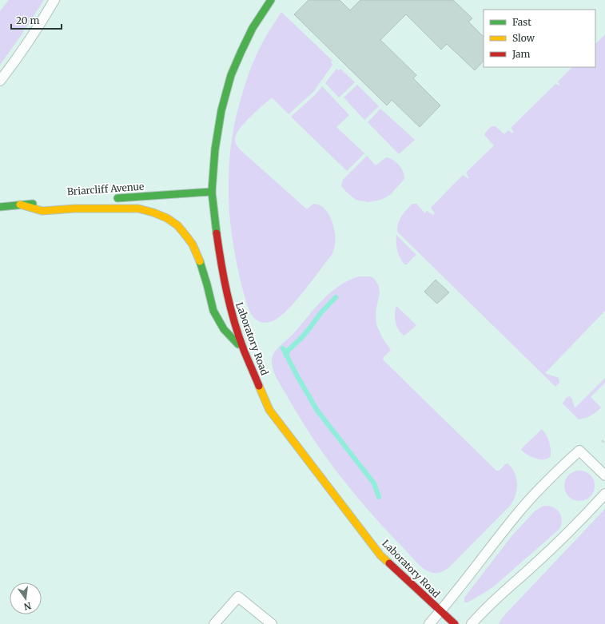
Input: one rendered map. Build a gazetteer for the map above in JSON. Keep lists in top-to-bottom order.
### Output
{
  "streets": {
    "street": ["Briarcliff Avenue", "Laboratory Road"]
  },
  "crossings": [
    ["Briarcliff Avenue", "Laboratory Road"]
  ],
  "legend": ["Fast", "Slow", "Jam"],
  "scale_bar": "20 m",
  "north": "bottom"
}
